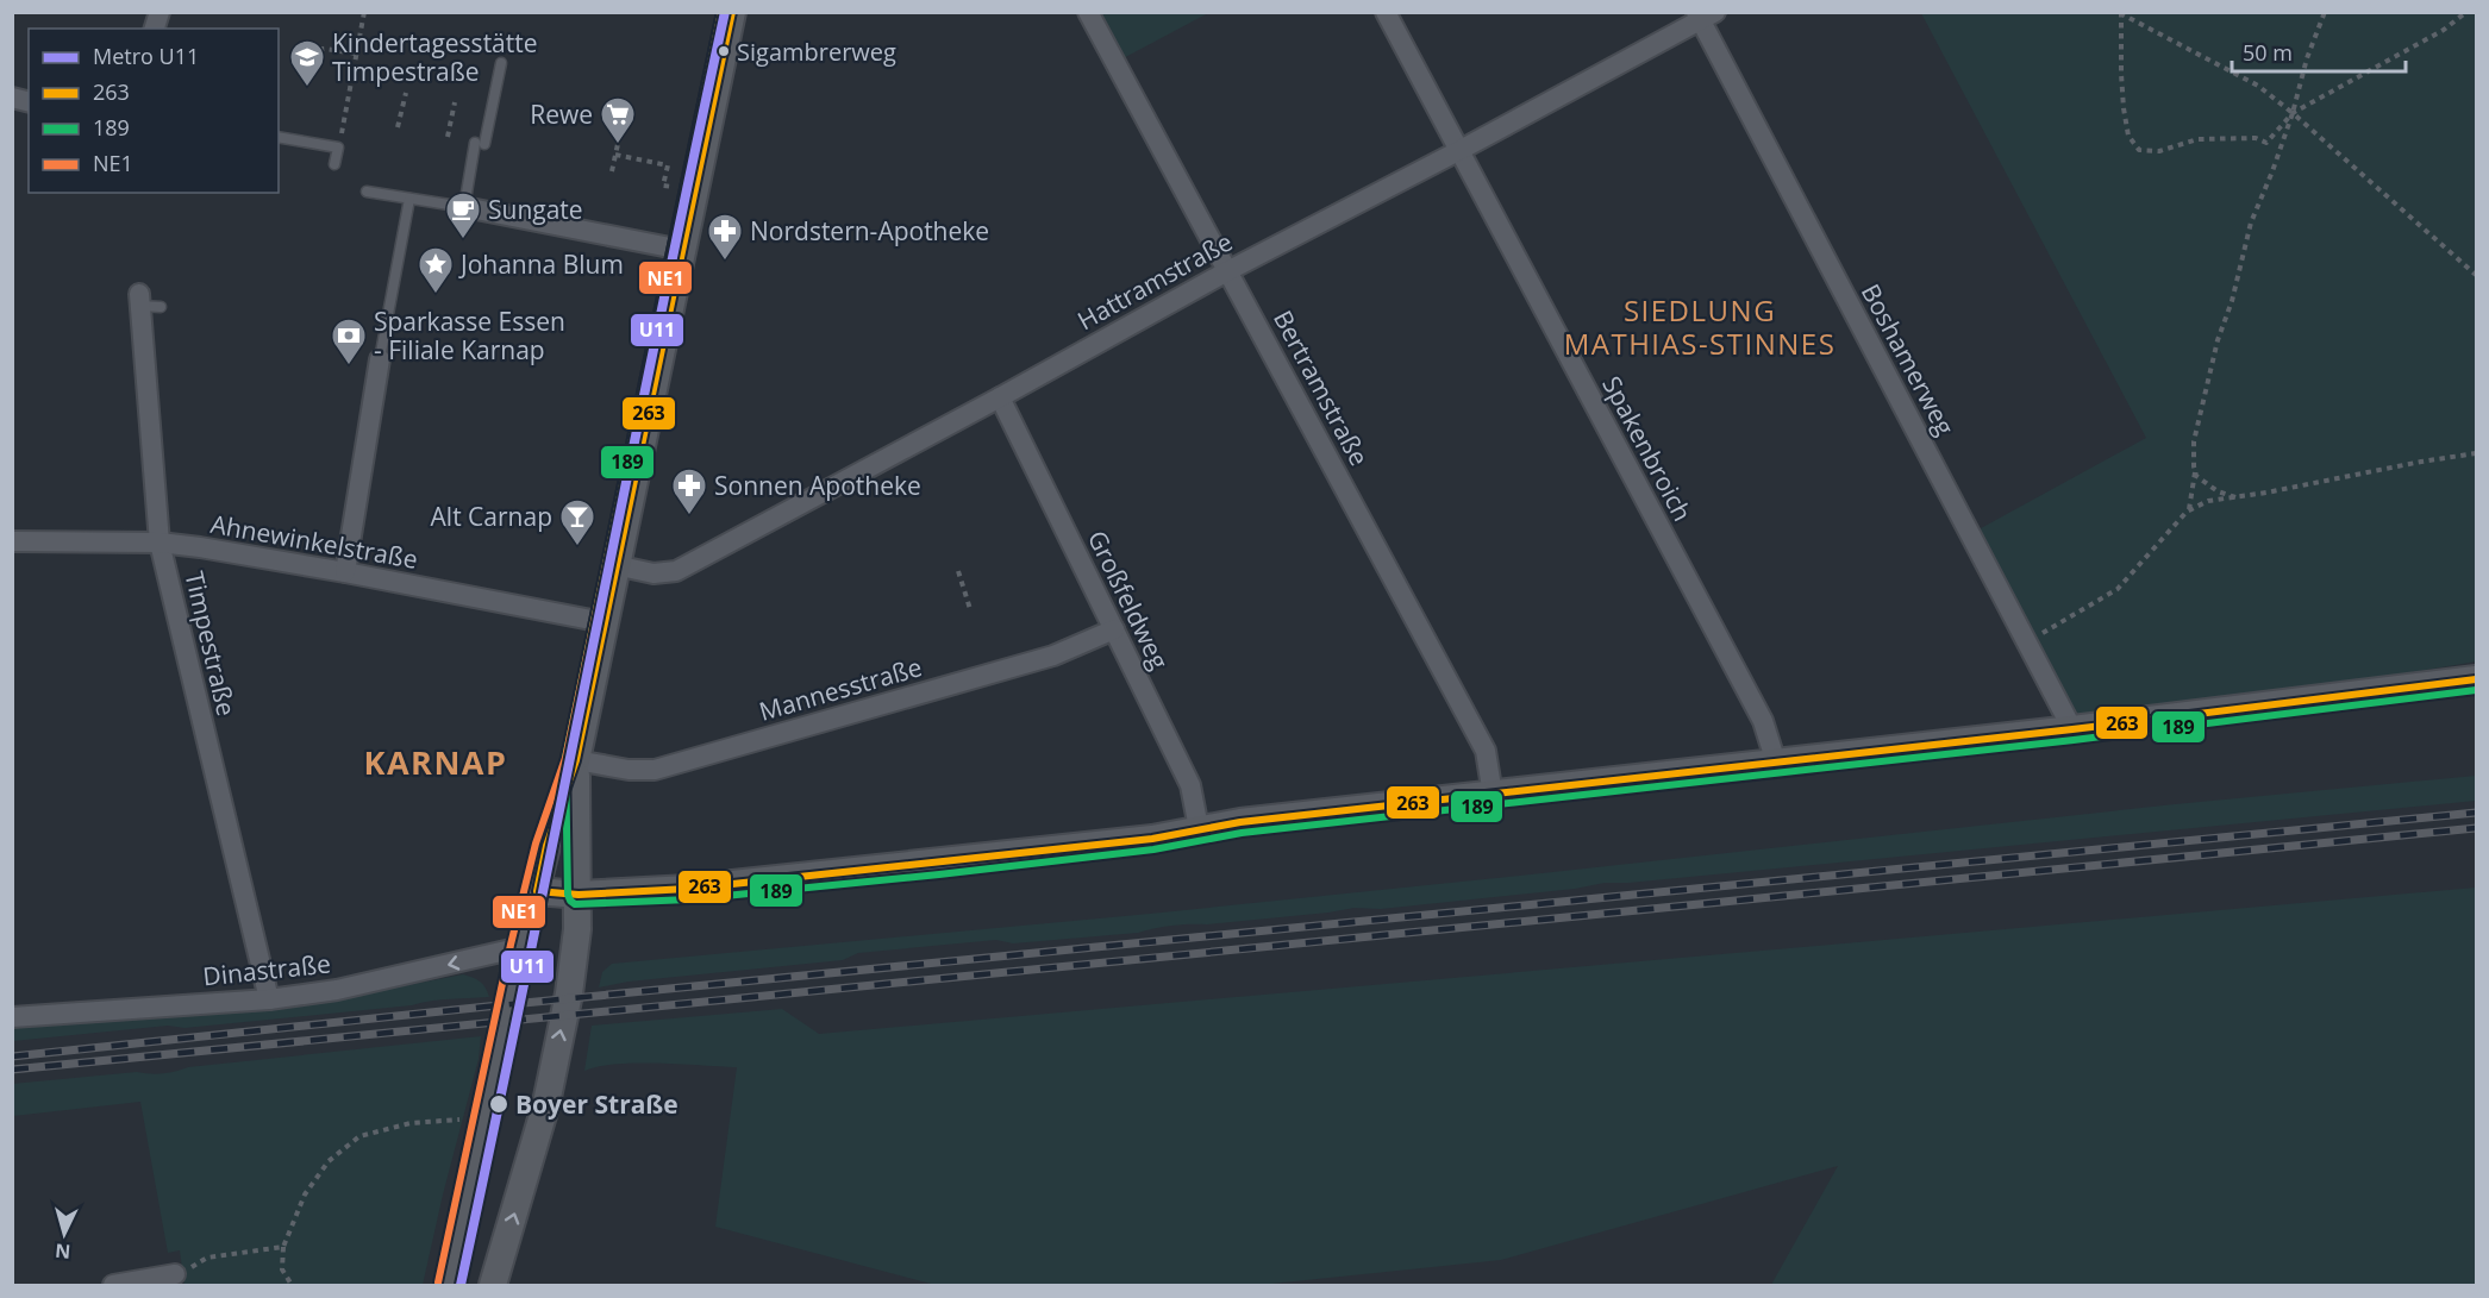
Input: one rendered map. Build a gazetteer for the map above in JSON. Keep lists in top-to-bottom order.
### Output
{
  "streets": {
    "street": [
      "Hattramstraße",
      "Boshamerweg",
      "Bertramstraße",
      "Spakenbroich",
      "Ahnewinkelstraße",
      "Großfeldweg",
      "Timpestraße",
      "Mannesstraße",
      "Dinastraße"
    ]
  },
  "crossings": [
    ["Hattramstraße", "Boshamerweg"],
    ["Hattramstraße", "Bertramstraße"],
    ["Hattramstraße", "Spakenbroich"],
    ["Hattramstraße", "Großfeldweg"],
    ["Ahnewinkelstraße", "Timpestraße"],
    ["Großfeldweg", "Mannesstraße"],
    ["Timpestraße", "Dinastraße"]
  ],
  "one_way": ["Dinastraße"],
  "districts": ["SIEDLUNG MATHIAS-STINNES", "KARNAP"],
  "places": {
    "other": ["Sigambrerweg", "Boyer Straße"],
    "school or university": ["Kindertagesstätte Timpestraße"],
    "supermarket": ["Rewe"],
    "cafe": ["Sungate"],
    "pharmacy": ["Nordstern-Apotheke", "Sonnen Apotheke"],
    "place": ["Johanna Blum"],
    "bank": ["Sparkasse Essen - Filiale Karnap"],
    "bar": ["Alt Carnap"]
  },
  "lines": [
    "metro line U11",
    "transit line 263",
    "transit line 189",
    "transit line NE1"
  ],
  "legend": [
    "Metro U11",
    "263",
    "189",
    "NE1"
  ],
  "scale_bar": "50 m",
  "north": "bottom"
}
